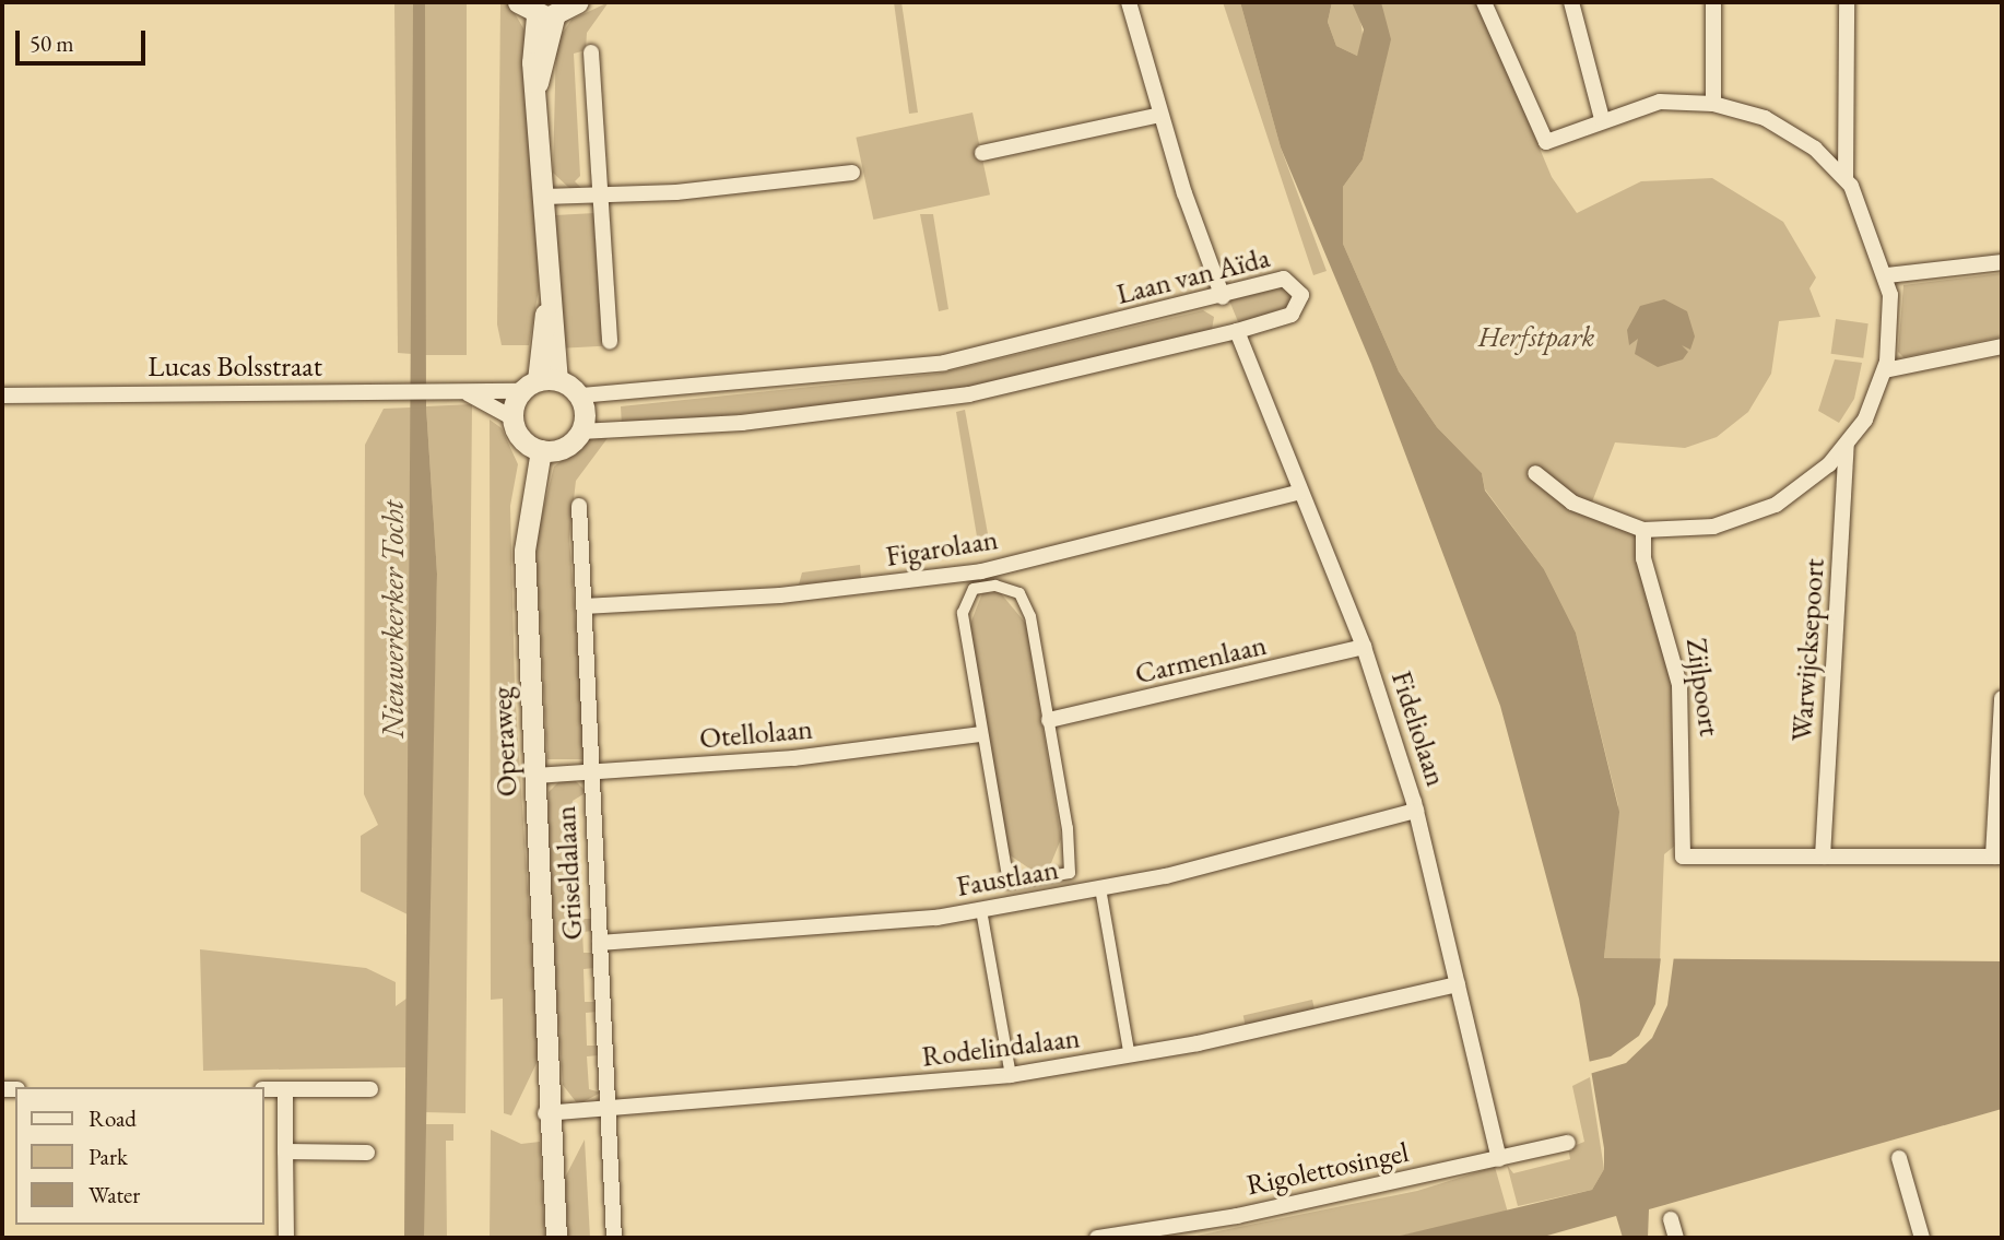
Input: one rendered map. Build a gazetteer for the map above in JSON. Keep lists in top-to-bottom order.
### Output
{
  "streets": {
    "main road": ["Operaweg"],
    "street": [
      "Laan van Aïda",
      "Lucas Bolsstraat",
      "Figarolaan",
      "Warwijcksepoort",
      "Carmenlaan",
      "Zijlpoort",
      "Fideliolaan",
      "Otellolaan",
      "Griseldalaan",
      "Faustlaan",
      "Rodelindalaan",
      "Rigolettosingel"
    ]
  },
  "crossings": [
    ["Laan van Aïda", "Lucas Bolsstraat"],
    ["Laan van Aïda", "Fideliolaan"],
    ["Laan van Aïda", "Operaweg"],
    ["Lucas Bolsstraat", "Operaweg"],
    ["Figarolaan", "Fideliolaan"],
    ["Figarolaan", "Griseldalaan"],
    ["Warwijcksepoort", "Zijlpoort"],
    ["Carmenlaan", "Fideliolaan"],
    ["Fideliolaan", "Faustlaan"],
    ["Fideliolaan", "Rodelindalaan"],
    ["Fideliolaan", "Rigolettosingel"],
    ["Otellolaan", "Operaweg"],
    ["Otellolaan", "Griseldalaan"],
    ["Operaweg", "Rodelindalaan"],
    ["Griseldalaan", "Faustlaan"],
    ["Griseldalaan", "Rodelindalaan"]
  ],
  "water": ["Nieuwerkerker Tocht"],
  "parks": ["Herfstpark"],
  "legend": ["Road", "Park", "Water"],
  "scale_bar": "50 m"
}
